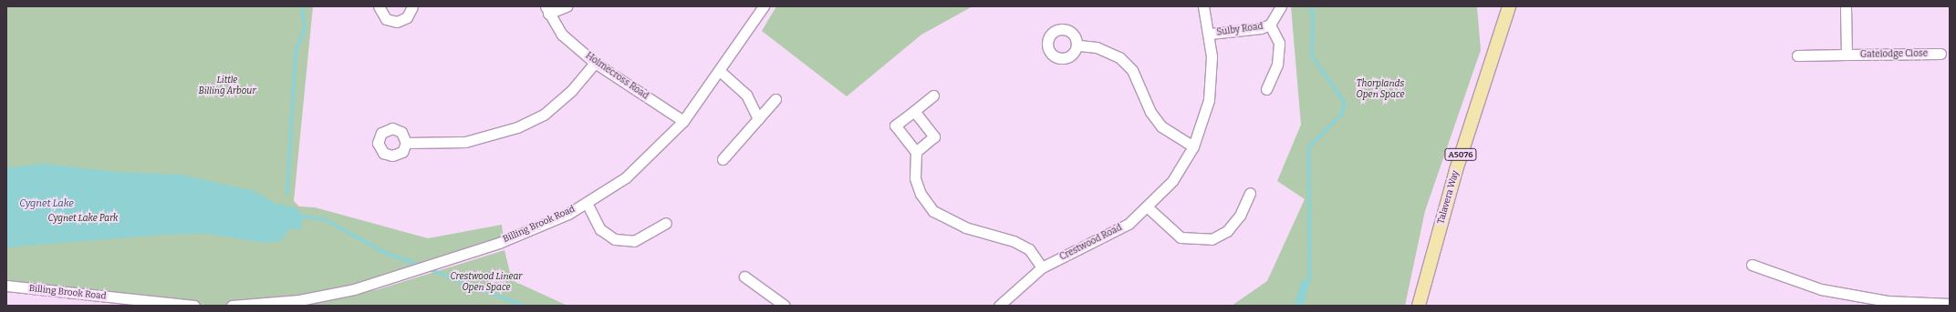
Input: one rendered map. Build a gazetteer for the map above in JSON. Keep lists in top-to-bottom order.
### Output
{
  "streets": {
    "main road": ["A5076", "Talavera Way"],
    "street": [
      "Sulby Road",
      "Gatelodge Close",
      "Holmecross Road",
      "Billing Brook Road",
      "Crestwood Road"
    ]
  },
  "crossings": [
    ["Sulby Road", "Crestwood Road"],
    ["Holmecross Road", "Billing Brook Road"]
  ],
  "water": ["Cygnet Lake"],
  "parks": [
    "Little Billing Arbour",
    "Thorplands Open Space",
    "Cygnet Lake Park",
    "Crestwood Linear Open Space"
  ]
}
